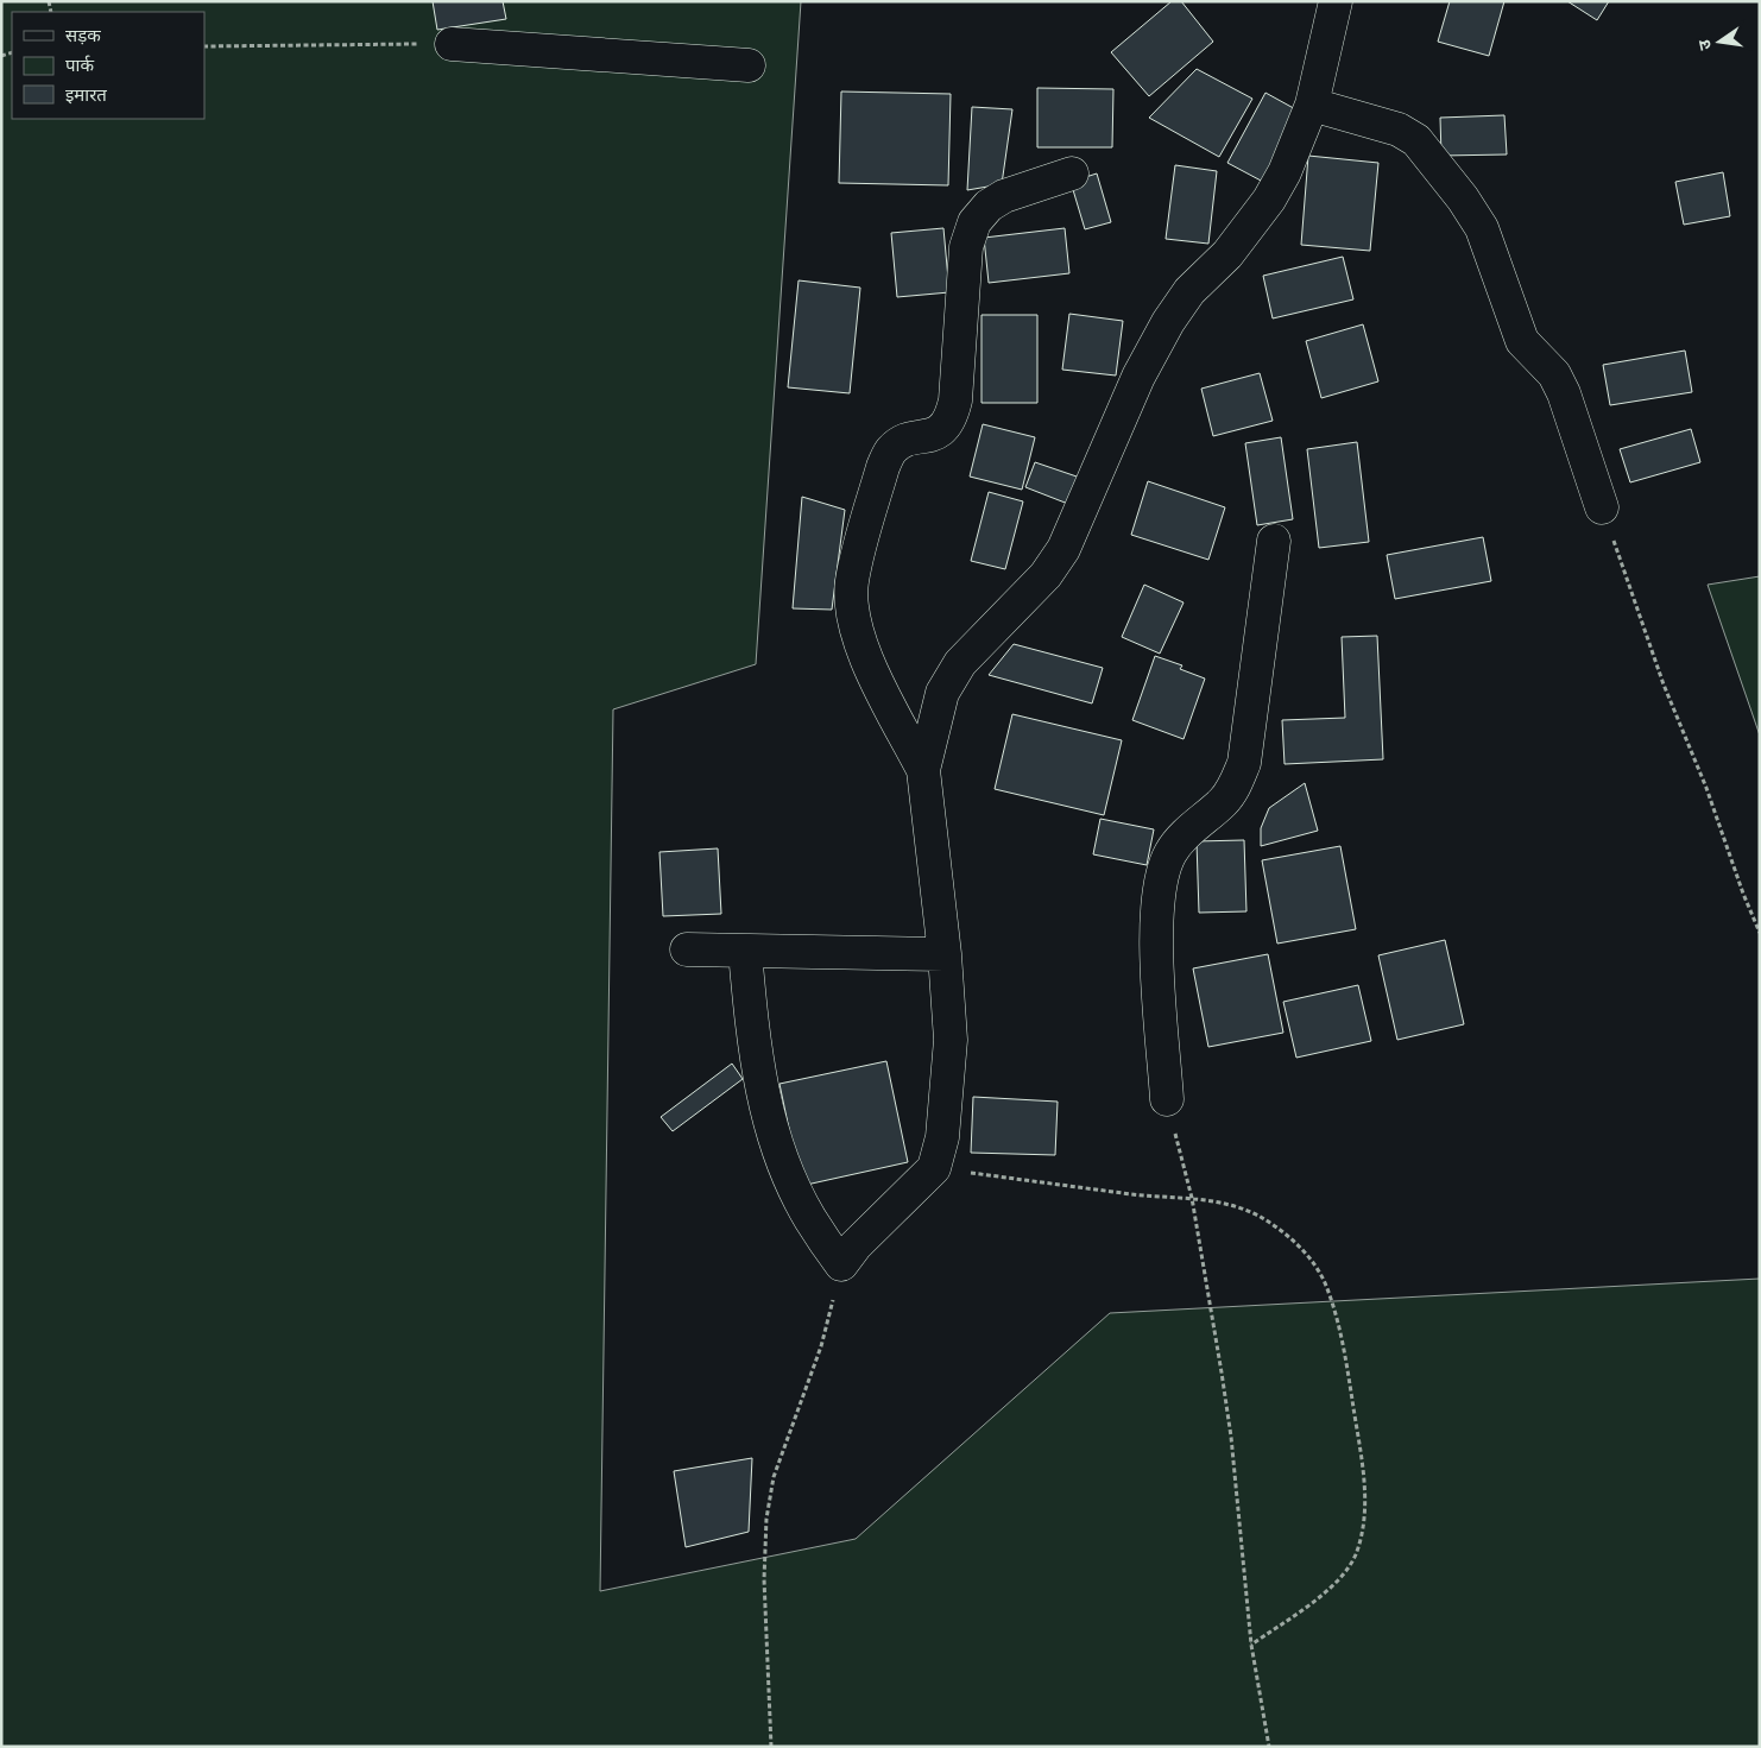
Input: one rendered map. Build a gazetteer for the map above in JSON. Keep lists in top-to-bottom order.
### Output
{
  "legend": ["सड़क", "पार्क", "इमारत"],
  "north": "left"
}
